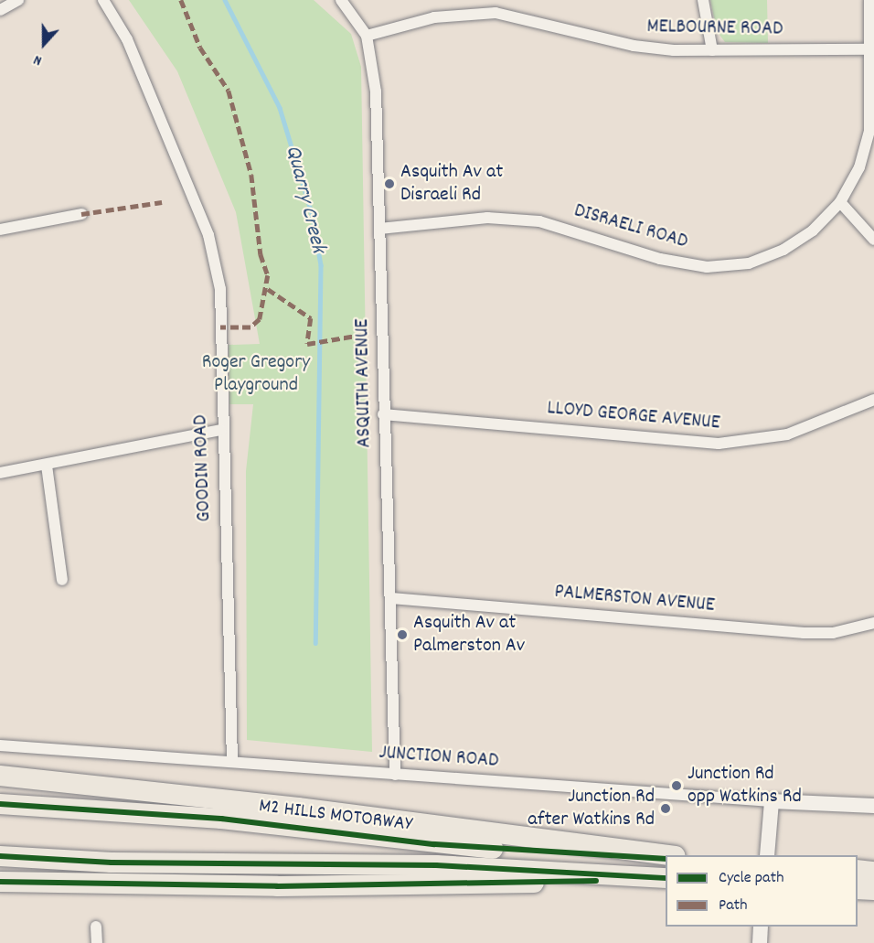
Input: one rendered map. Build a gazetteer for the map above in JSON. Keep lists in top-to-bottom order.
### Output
{
  "streets": {
    "highway": ["M2 HILLS MOTORWAY"],
    "street": [
      "MELBOURNE ROAD",
      "DISRAELI ROAD",
      "ASQUITH AVENUE",
      "LLOYD GEORGE AVENUE",
      "GOODIN ROAD",
      "PALMERSTON AVENUE",
      "JUNCTION ROAD"
    ]
  },
  "crossings": [
    ["MELBOURNE ROAD", "DISRAELI ROAD"],
    ["MELBOURNE ROAD", "ASQUITH AVENUE"],
    ["DISRAELI ROAD", "ASQUITH AVENUE"],
    ["ASQUITH AVENUE", "LLOYD GEORGE AVENUE"],
    ["ASQUITH AVENUE", "PALMERSTON AVENUE"],
    ["ASQUITH AVENUE", "JUNCTION ROAD"],
    ["GOODIN ROAD", "JUNCTION ROAD"]
  ],
  "water": ["Quarry Creek"],
  "parks": ["Roger Gregory Playground"],
  "places": [
    "Asquith Av at Disraeli Rd",
    "Asquith Av at Palmerston Av",
    "Junction Rd opp Watkins Rd",
    "Junction Rd after Watkins Rd"
  ],
  "legend": ["Cycle path", "Path"],
  "north": "bottom"
}
